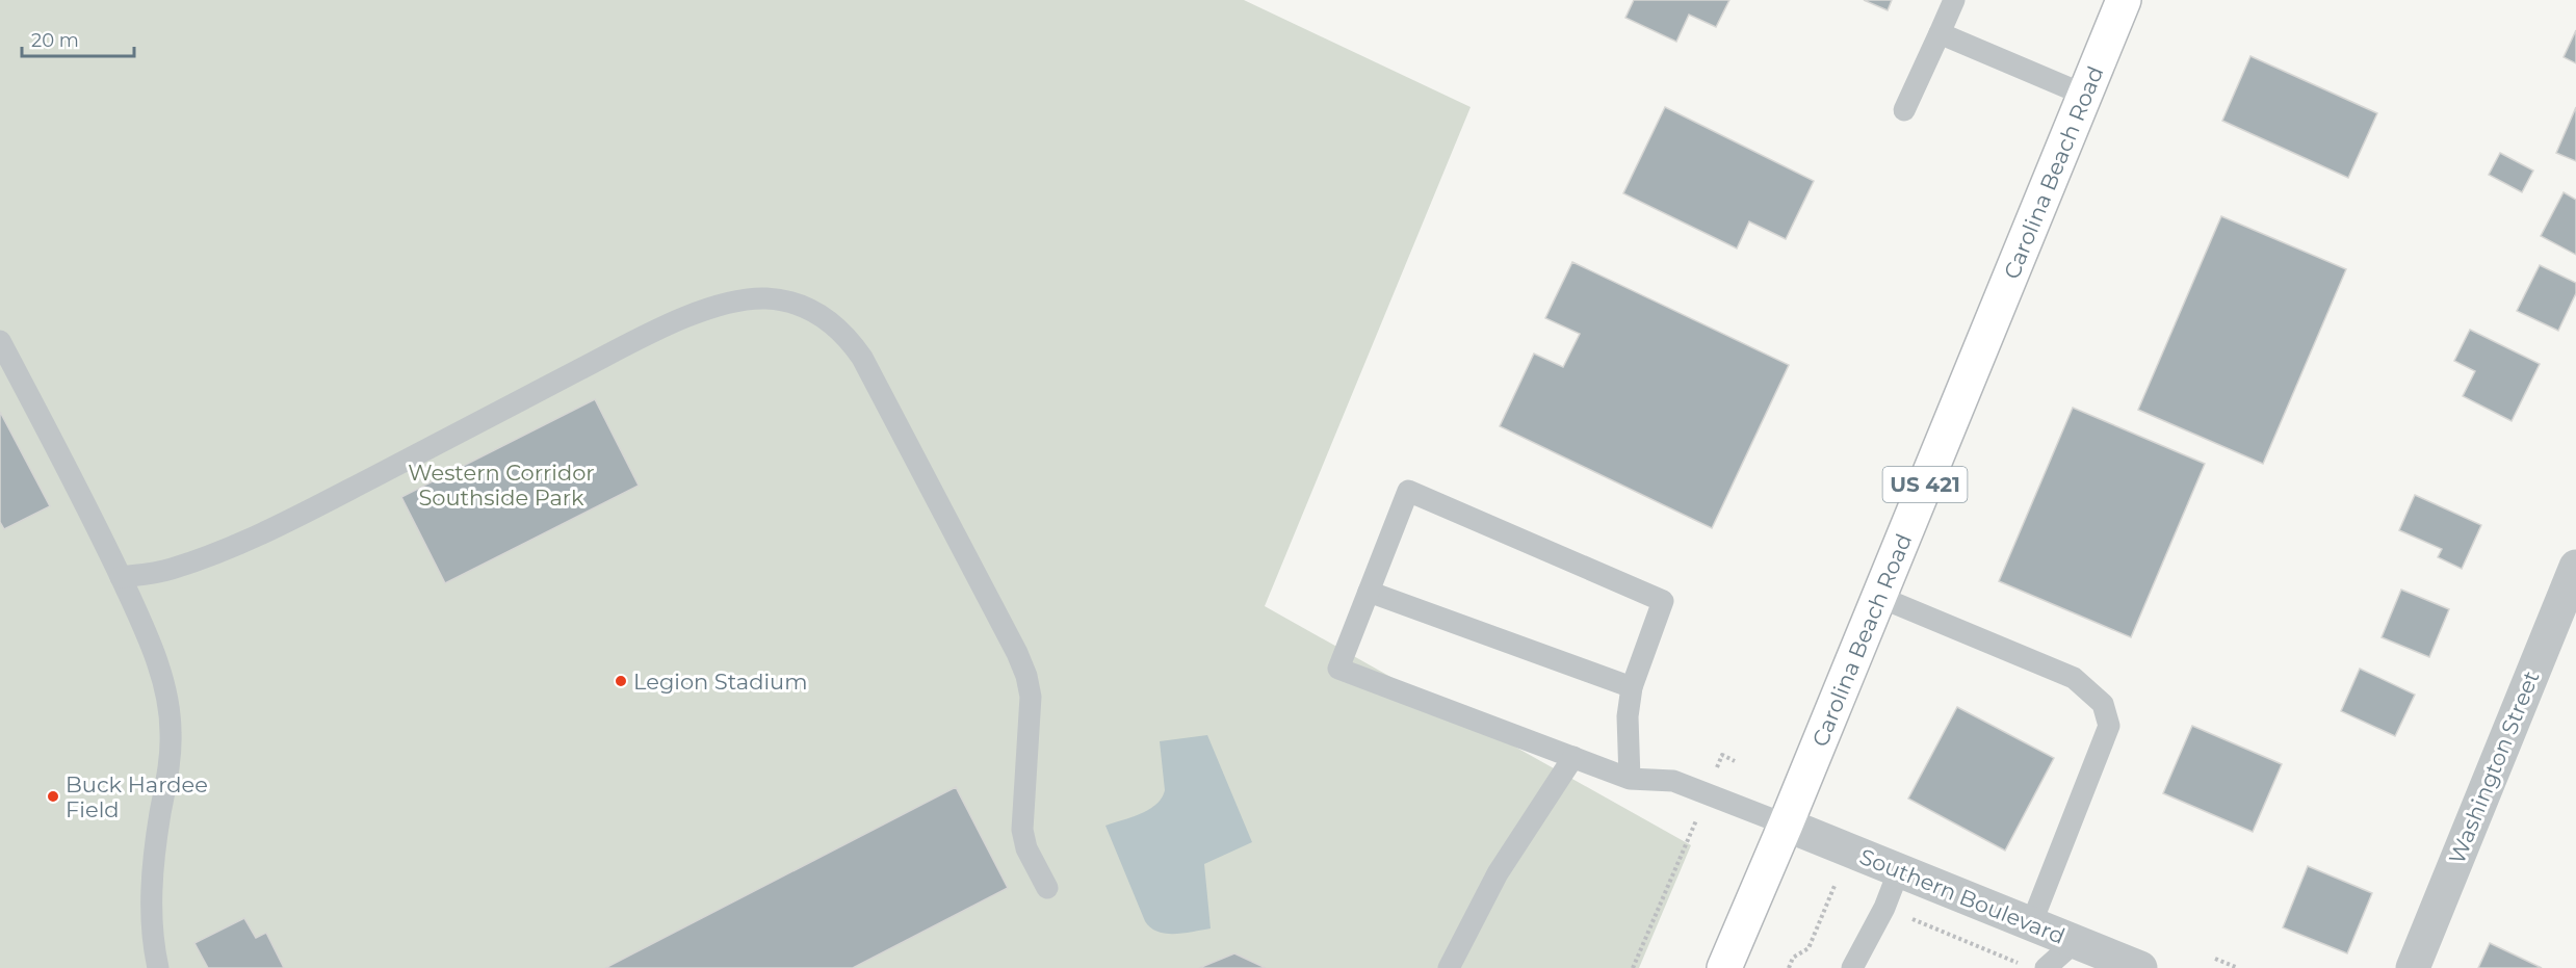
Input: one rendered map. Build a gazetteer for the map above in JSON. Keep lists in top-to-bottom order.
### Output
{
  "streets": {
    "highway": ["Carolina Beach Road", "US 421"],
    "street": ["Washington Street", "Southern Boulevard"]
  },
  "crossings": [
    ["Carolina Beach Road", "Southern Boulevard"]
  ],
  "parks": ["Western Corridor Southside Park"],
  "places": ["Legion Stadium", "Buck Hardee Field"],
  "scale_bar": "20 m"
}
